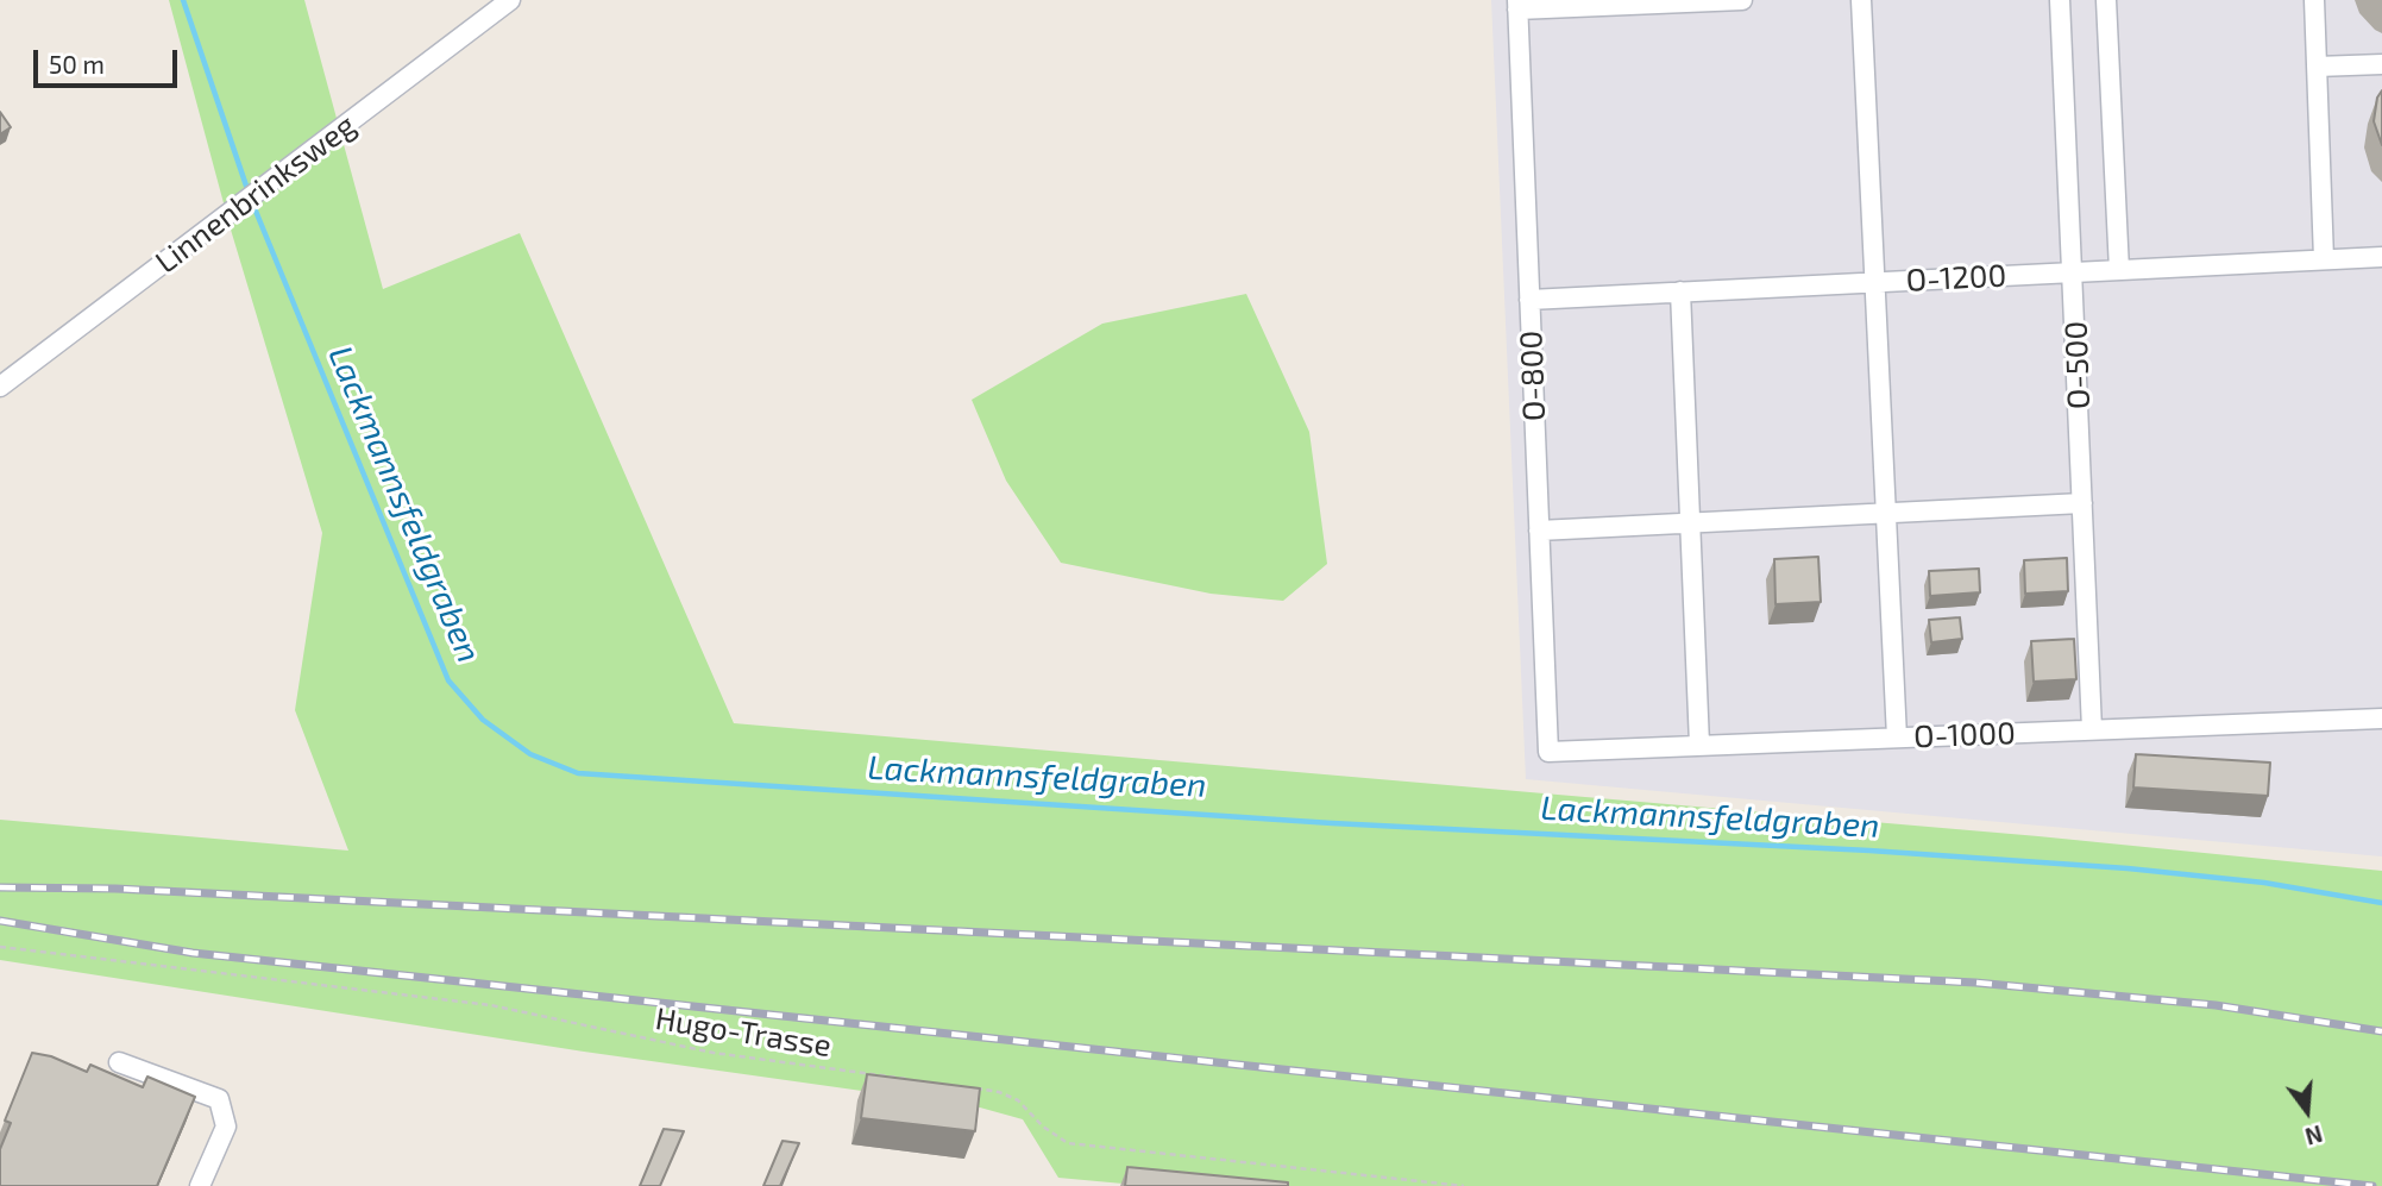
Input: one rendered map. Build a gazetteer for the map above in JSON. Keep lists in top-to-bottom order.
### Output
{
  "streets": {
    "street": [
      "Linnenbrinksweg",
      "O-1200",
      "O-500",
      "O-800",
      "O-1000"
    ],
    "path": ["Hugo-Trasse"]
  },
  "crossings": [
    ["O-1200", "O-500"],
    ["O-1200", "O-800"],
    ["O-500", "O-1000"],
    ["O-800", "O-1000"]
  ],
  "water": ["Lackmannsfeldgraben"],
  "scale_bar": "50 m",
  "north": "bottom"
}
